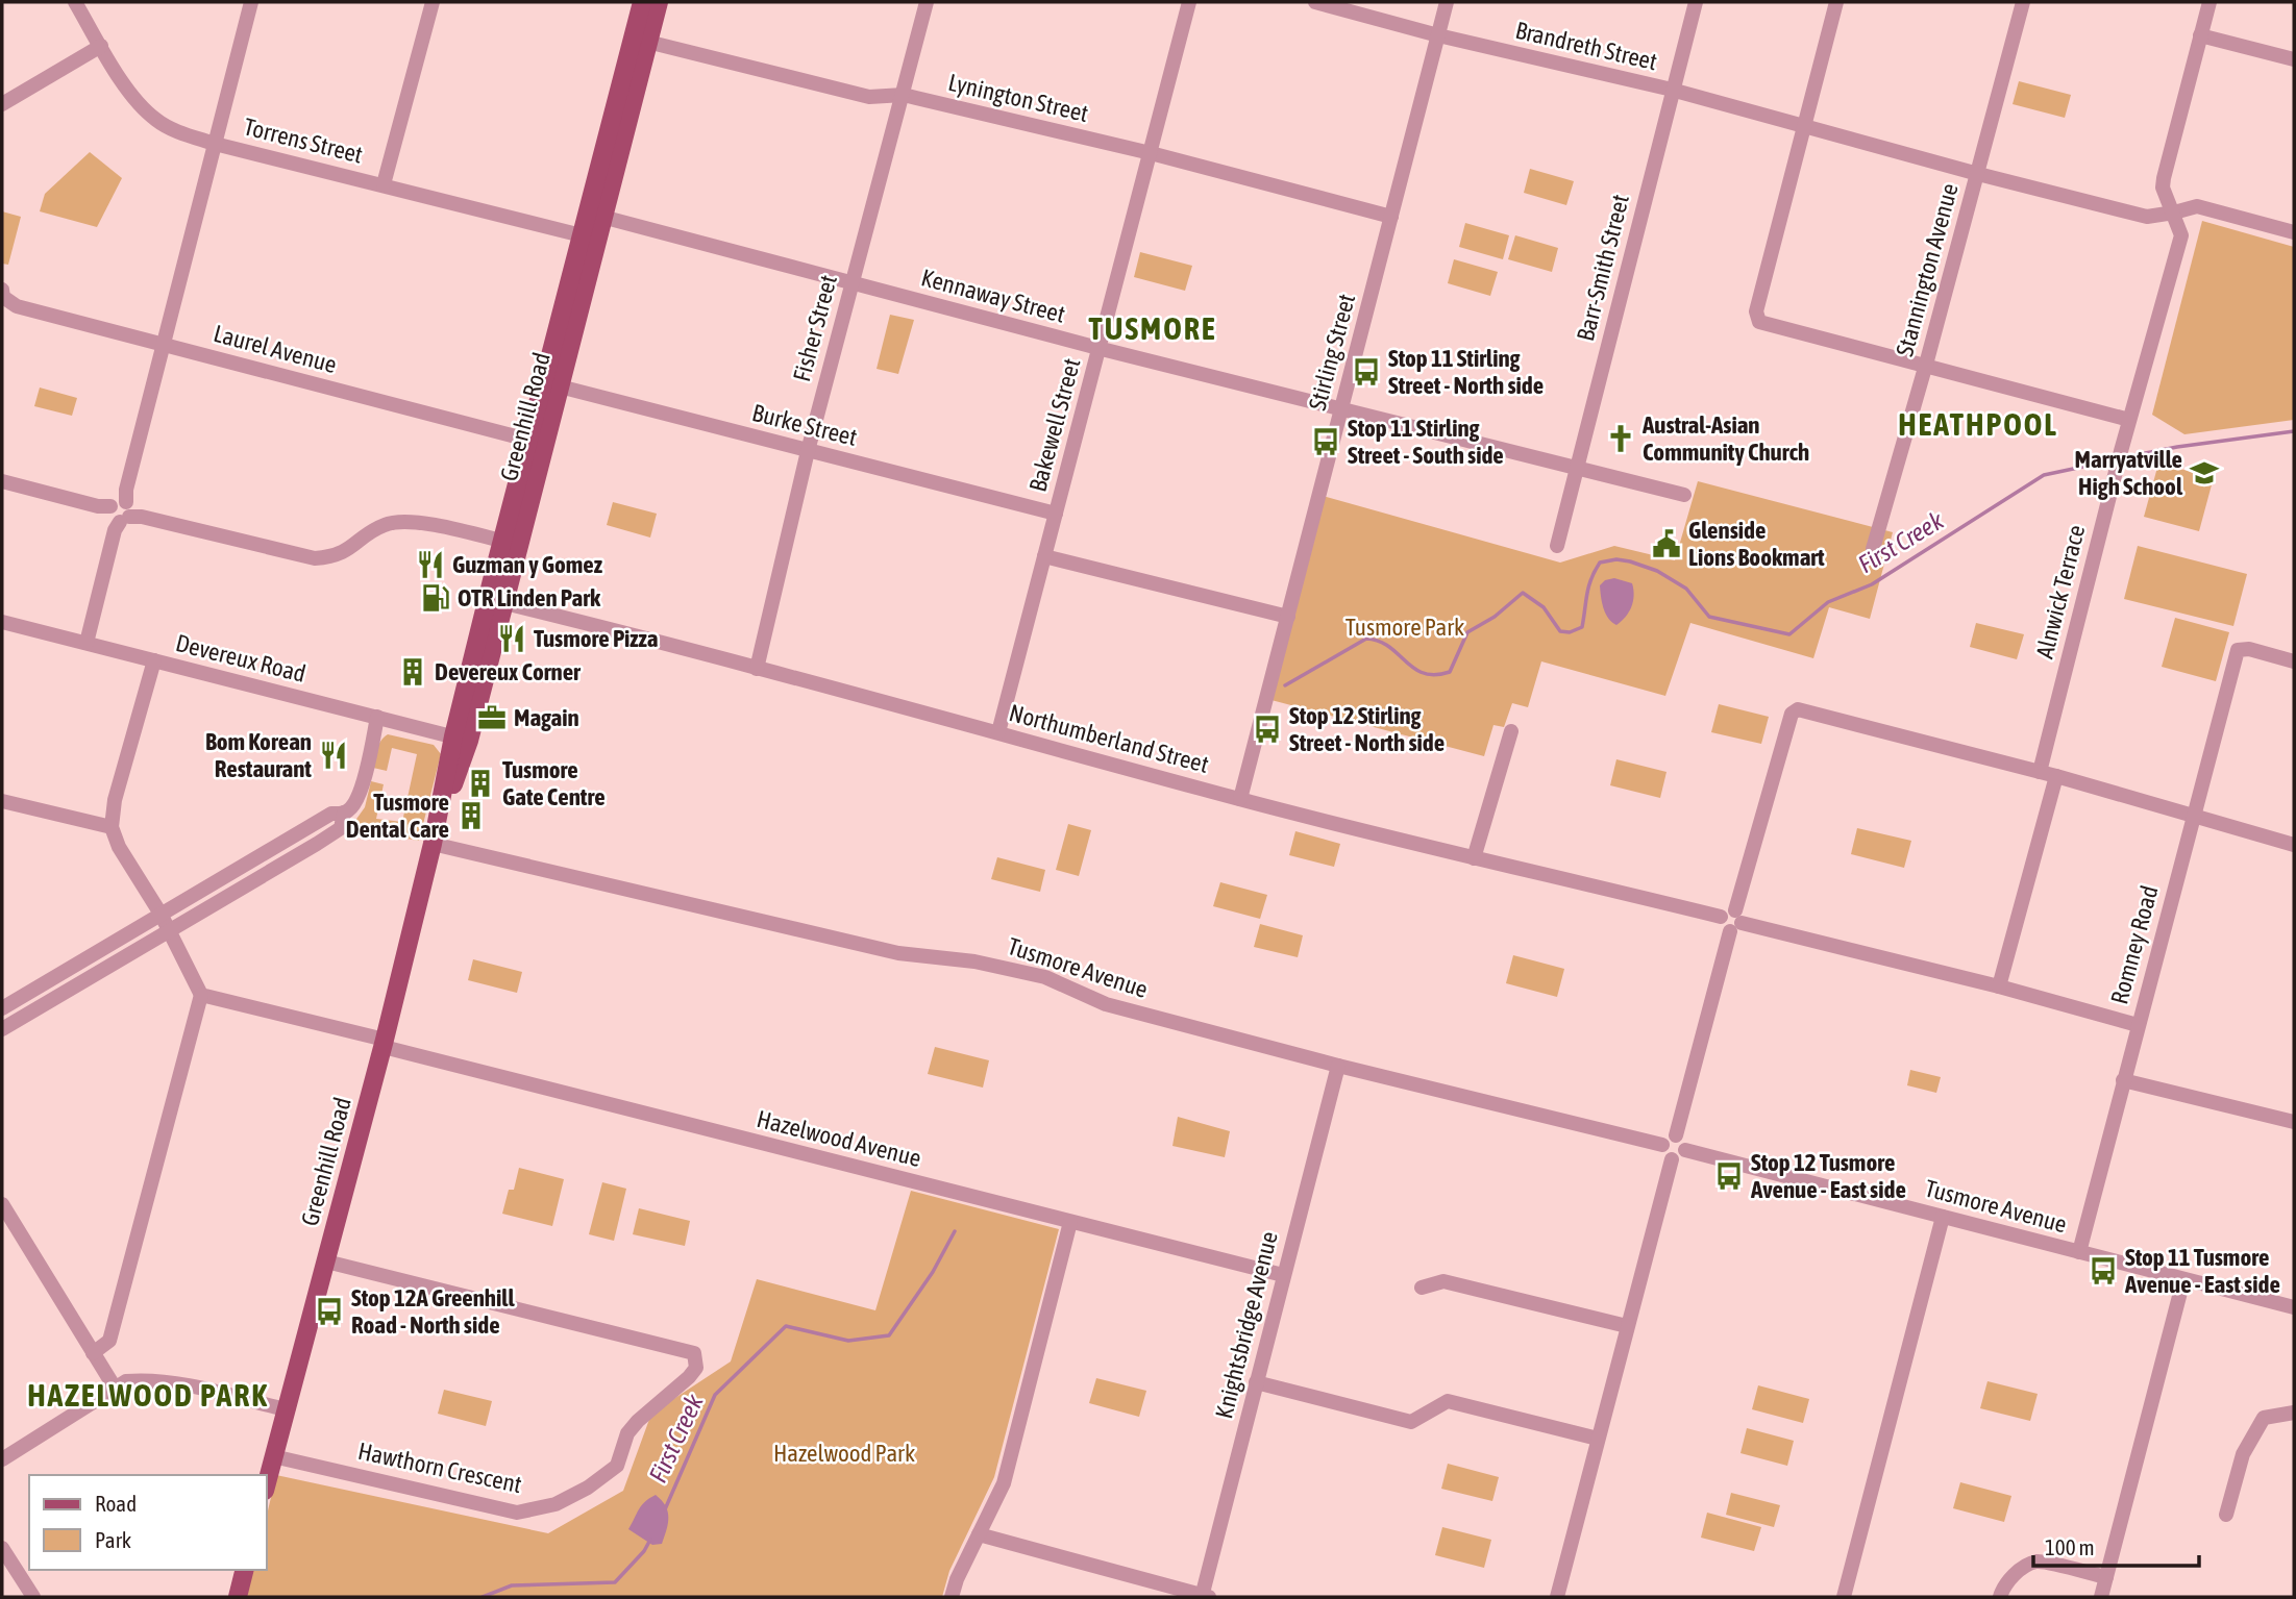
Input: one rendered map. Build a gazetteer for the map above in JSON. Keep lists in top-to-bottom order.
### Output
{
  "streets": {
    "main road": ["Greenhill Road"],
    "street": [
      "Brandreth Street",
      "Lynington Street",
      "Torrens Street",
      "Barr-Smith Street",
      "Stannington Avenue",
      "Kennaway Street",
      "Fisher Street",
      "Laurel Avenue",
      "Stirling Street",
      "Burke Street",
      "Bakewell Street",
      "Alnwick Terrace",
      "Devereux Road",
      "Northumberland Street",
      "Romney Road",
      "Tusmore Avenue",
      "Hazelwood Avenue",
      "Knightsbridge Avenue",
      "Hawthorn Crescent"
    ]
  },
  "crossings": [
    ["Brandreth Street", "Barr-Smith Street"],
    ["Brandreth Street", "Stannington Avenue"],
    ["Brandreth Street", "Stirling Street"],
    ["Brandreth Street", "Alnwick Terrace"],
    ["Lynington Street", "Fisher Street"],
    ["Lynington Street", "Stirling Street"],
    ["Lynington Street", "Greenhill Road"],
    ["Lynington Street", "Bakewell Street"],
    ["Torrens Street", "Greenhill Road"],
    ["Barr-Smith Street", "Kennaway Street"],
    ["Kennaway Street", "Fisher Street"],
    ["Kennaway Street", "Stirling Street"],
    ["Kennaway Street", "Greenhill Road"],
    ["Kennaway Street", "Bakewell Street"],
    ["Fisher Street", "Burke Street"],
    ["Fisher Street", "Northumberland Street"],
    ["Laurel Avenue", "Greenhill Road"],
    ["Stirling Street", "Northumberland Street"],
    ["Greenhill Road", "Burke Street"],
    ["Greenhill Road", "Devereux Road"],
    ["Greenhill Road", "Northumberland Street"],
    ["Greenhill Road", "Tusmore Avenue"],
    ["Greenhill Road", "Hazelwood Avenue"],
    ["Greenhill Road", "Hawthorn Crescent"],
    ["Burke Street", "Bakewell Street"],
    ["Bakewell Street", "Northumberland Street"],
    ["Northumberland Street", "Romney Road"],
    ["Romney Road", "Tusmore Avenue"],
    ["Tusmore Avenue", "Knightsbridge Avenue"],
    ["Hazelwood Avenue", "Knightsbridge Avenue"]
  ],
  "districts": ["TUSMORE", "HEATHPOOL", "HAZELWOOD PARK"],
  "water": ["First Creek"],
  "parks": ["Tusmore Park", "Hazelwood Park"],
  "places": {
    "bus stop": [
      "Stop 11 Stirling Street - North side",
      "Stop 11 Stirling Street - South side",
      "Stop 12 Stirling Street - North side",
      "Stop 12 Tusmore Avenue - East side",
      "Stop 11 Tusmore Avenue - East side",
      "Stop 12A Greenhill Road - North side"
    ],
    "church": ["Austral-Asian Community Church"],
    "school or university": ["Marryatville High School"],
    "public building": ["Glenside Lions Bookmart"],
    "restaurant": ["Guzman y Gomez", "Tusmore Pizza", "Bom Korean Restaurant"],
    "fuel station": ["OTR Linden Park"],
    "building": ["Devereux Corner", "Tusmore Gate Centre", "Tusmore Dental Care"],
    "office": ["Magain"]
  },
  "legend": ["Road", "Park"],
  "scale_bar": "100 m"
}
